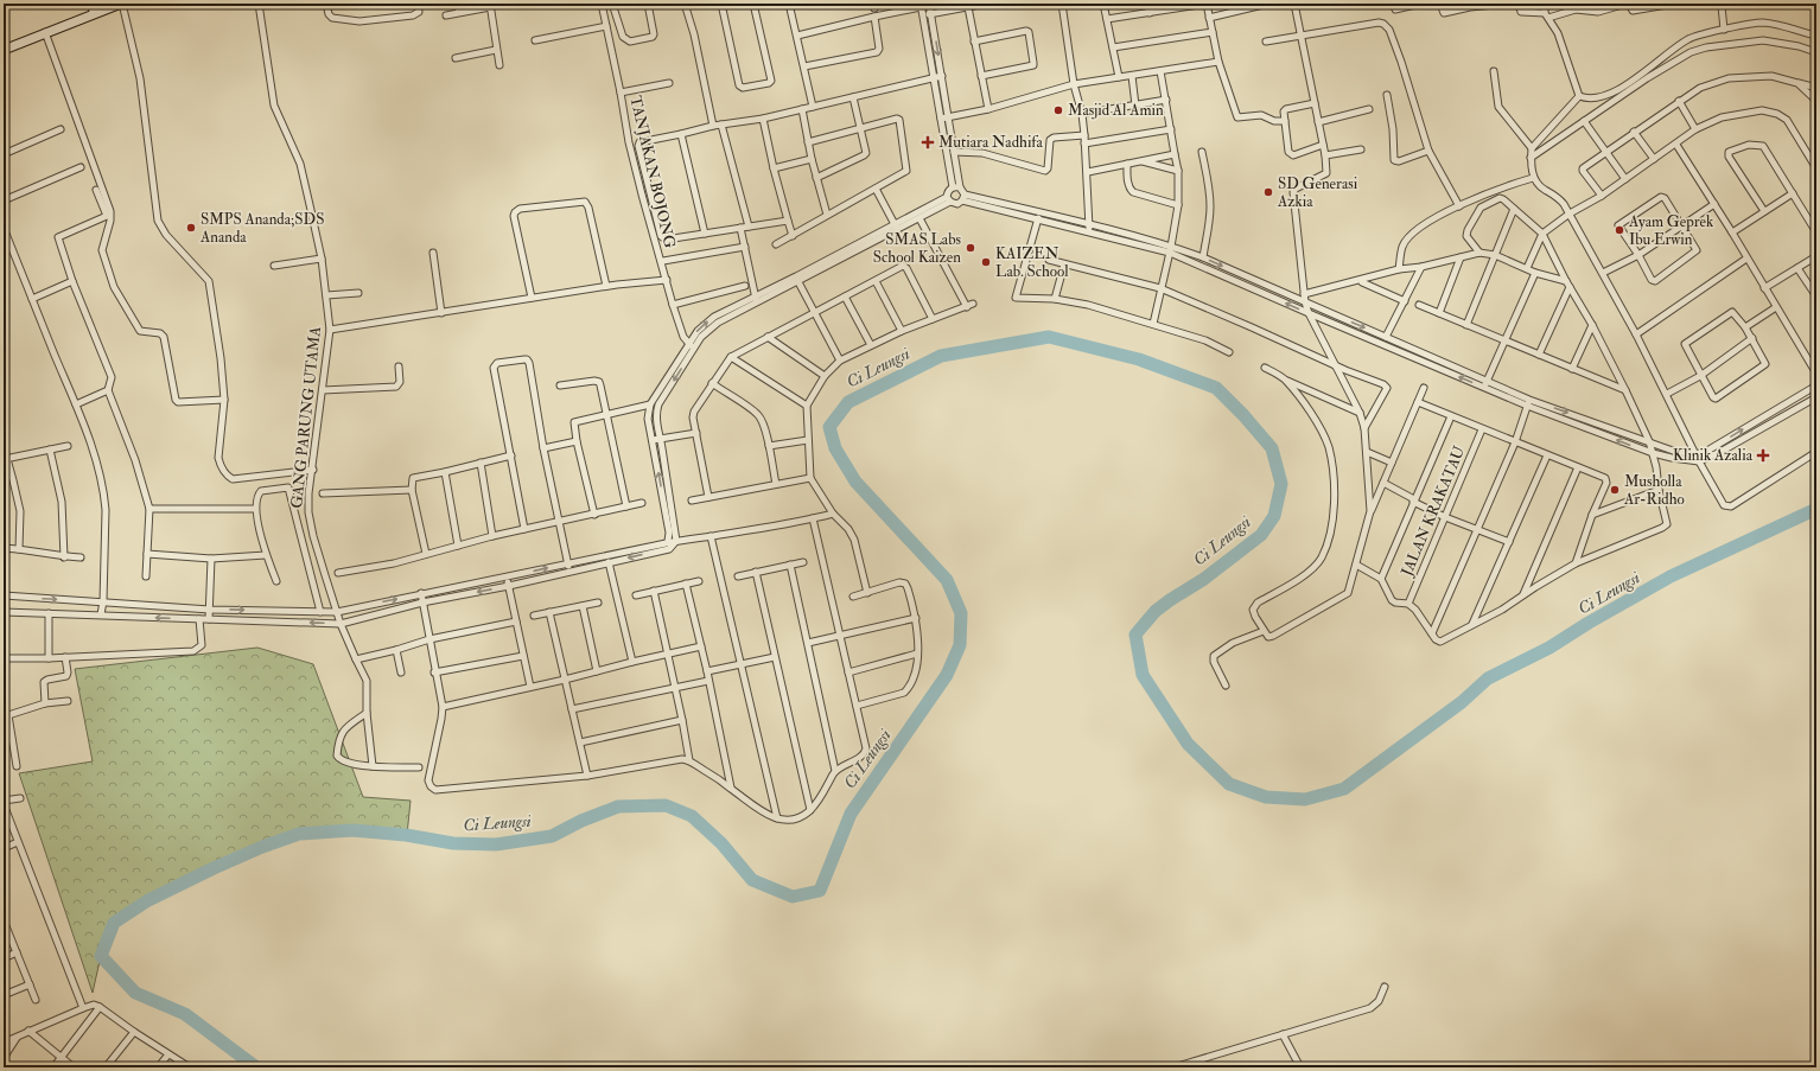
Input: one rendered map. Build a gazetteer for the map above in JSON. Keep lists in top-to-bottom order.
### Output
{
  "streets": {
    "street": ["TANJAKAN BOJONG", "GANG PARUNG UTAMA", "JALAN KRAKATAU"]
  },
  "water": ["Ci Leungsi"],
  "places": {
    "other": [
      "Masjid Al Amin",
      "SD Generasi Azkia",
      "SMPS Ananda;SDS Ananda",
      "Ayam Geprek Ibu Erwin",
      "SMAS Labs School Kaizen",
      "KAIZEN Lab. School",
      "Musholla Ar-Ridho"
    ],
    "health": ["Mutiara Nadhifa", "Klinik Azalia"]
  }
}
